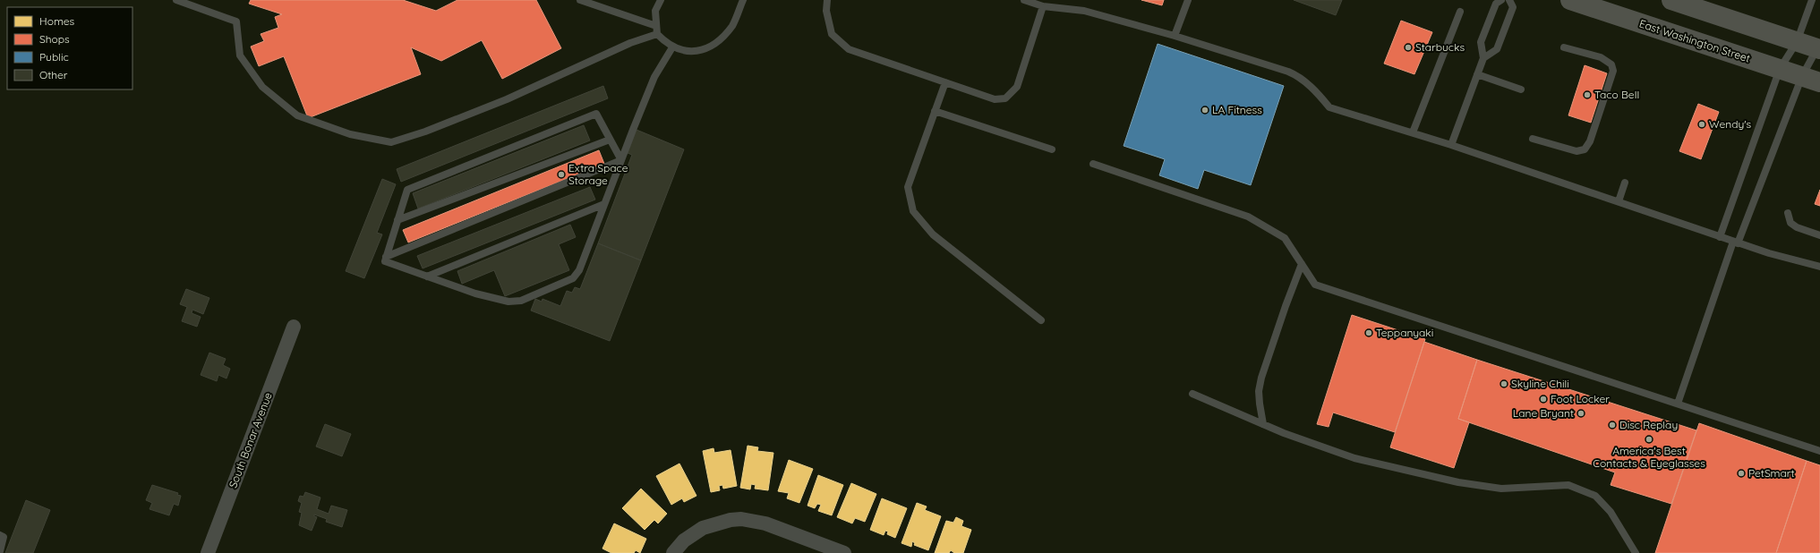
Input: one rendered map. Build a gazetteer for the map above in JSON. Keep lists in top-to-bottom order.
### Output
{
  "streets": {
    "main road": ["East Washington Street"],
    "street": ["South Bonar Avenue"]
  },
  "places": [
    "Starbucks",
    "Taco Bell",
    "LA Fitness",
    "Wendy's",
    "Extra Space Storage",
    "Teppanyaki",
    "Skyline Chili",
    "Foot Locker",
    "Lane Bryant",
    "Disc Replay",
    "America's Best Contacts & Eyeglasses",
    "PetSmart"
  ],
  "legend": [
    "Homes",
    "Shops",
    "Public",
    "Other"
  ]
}
